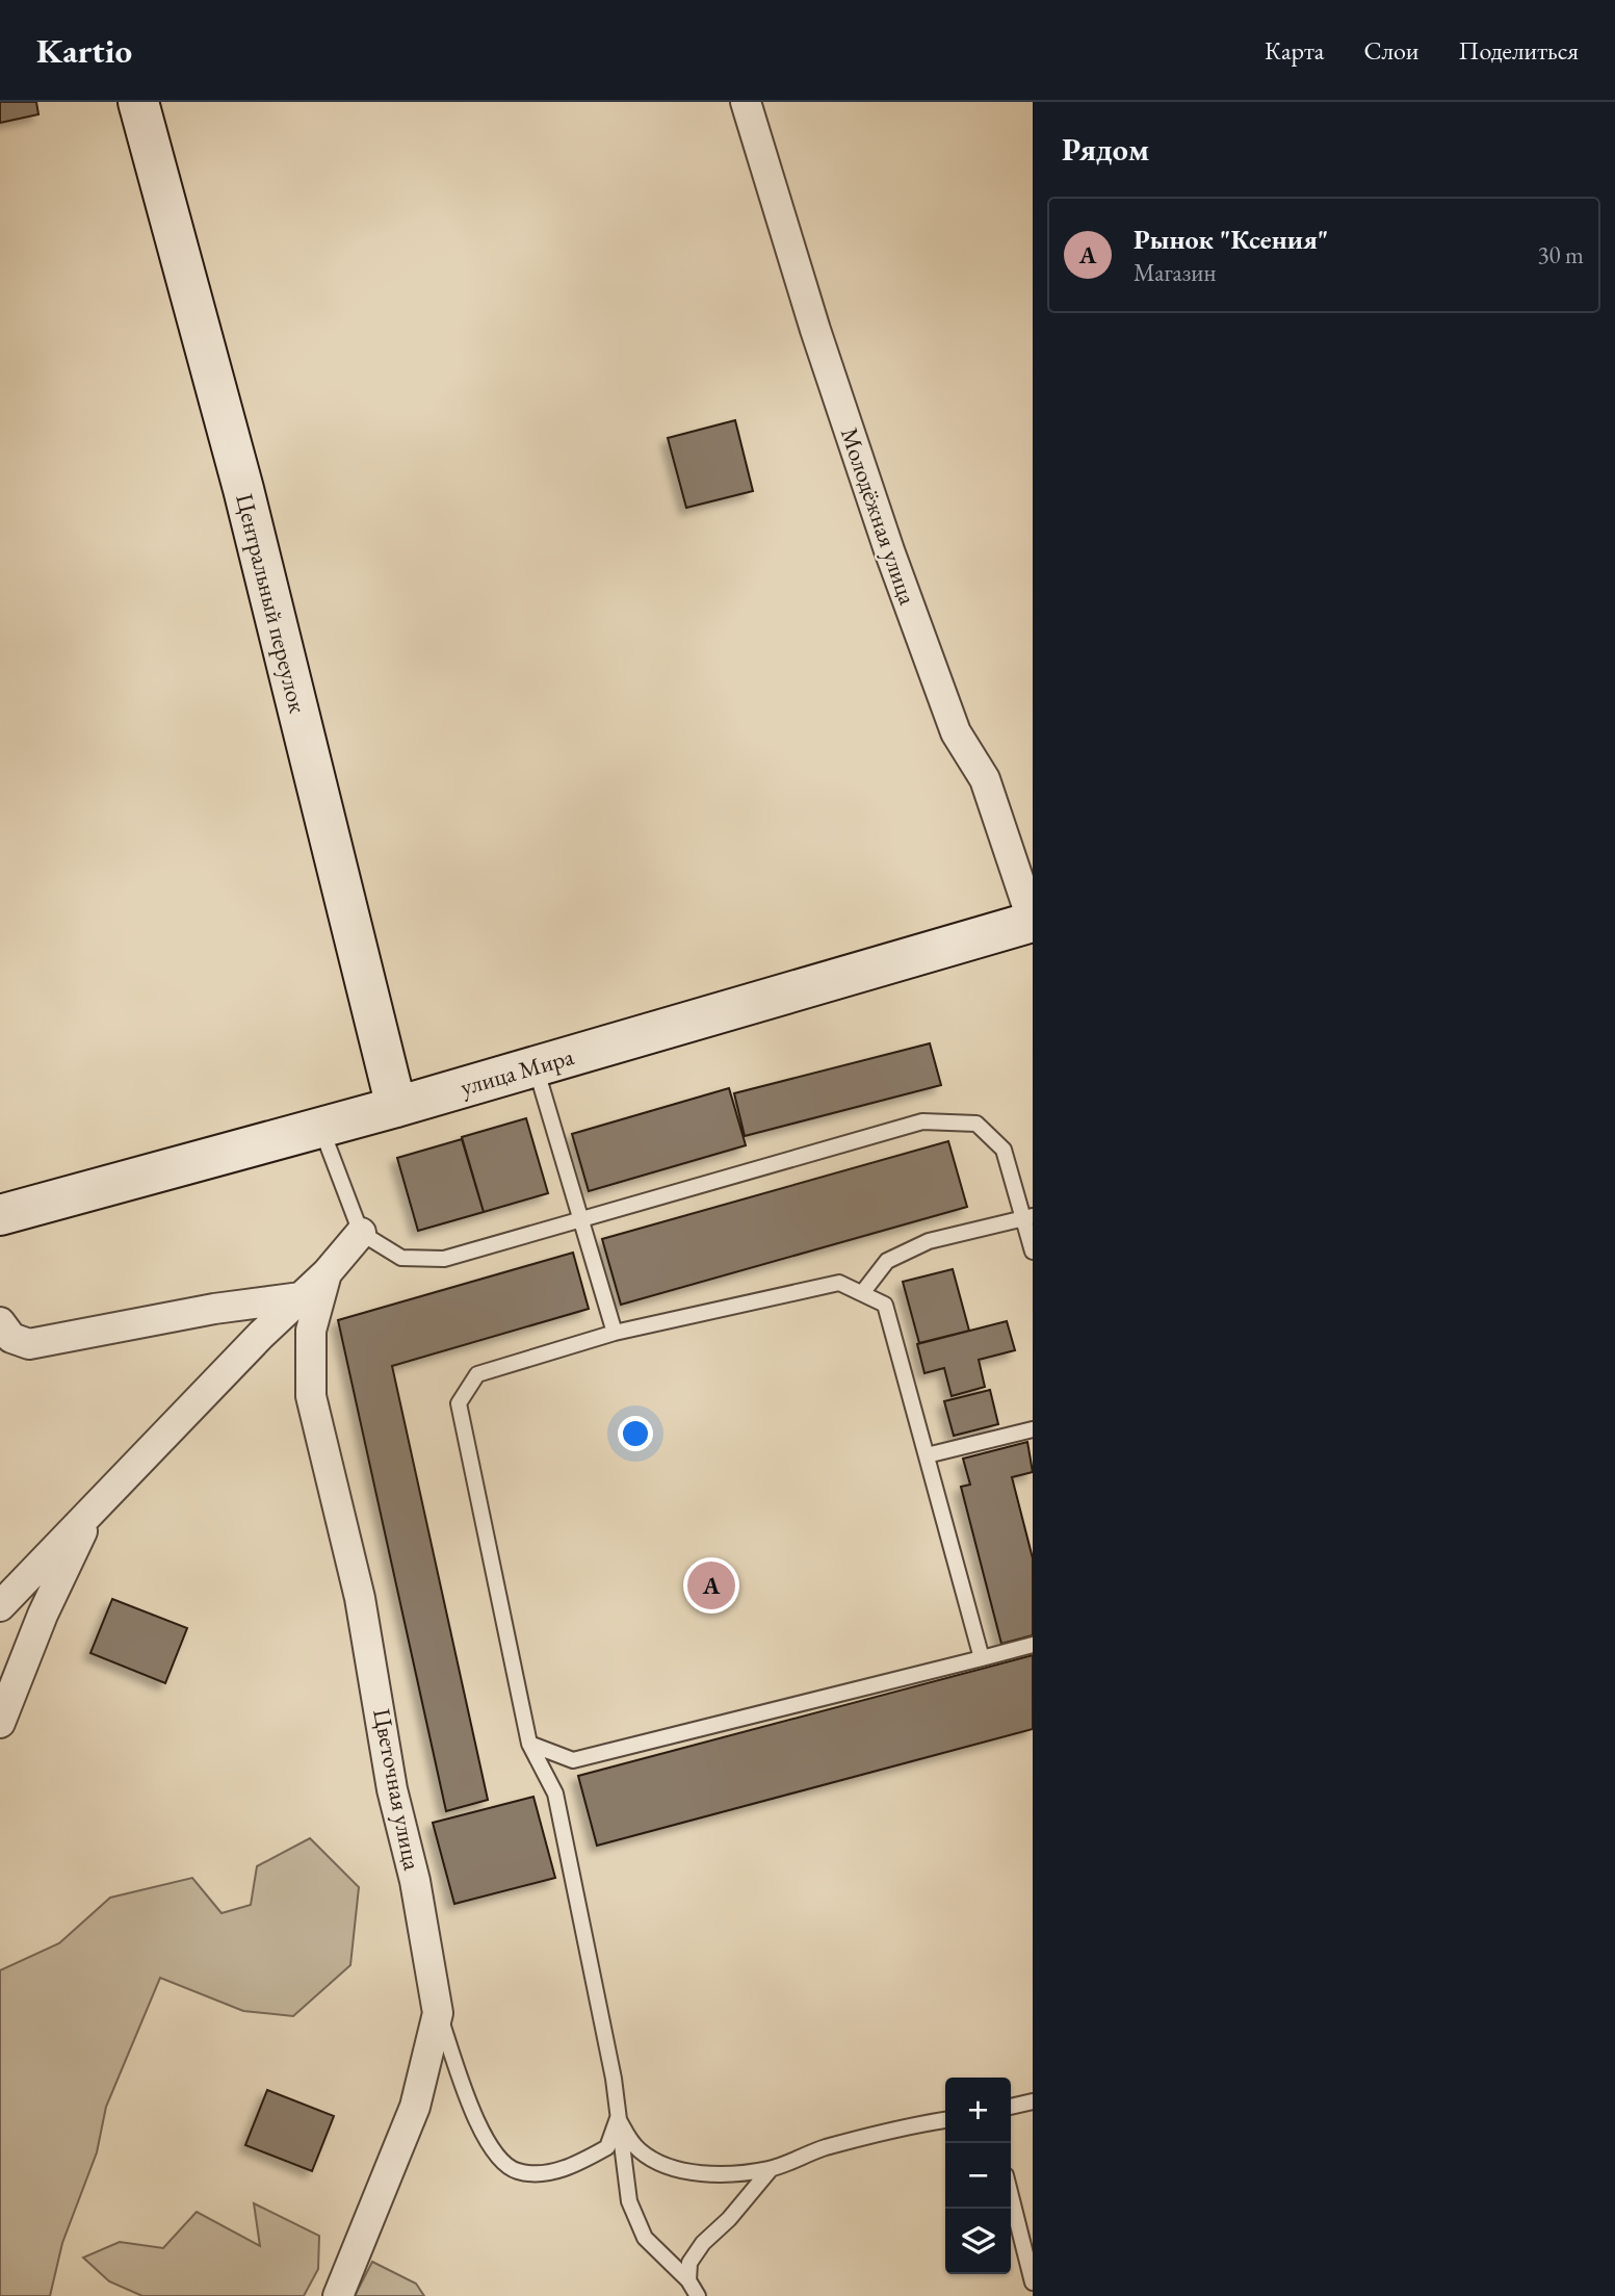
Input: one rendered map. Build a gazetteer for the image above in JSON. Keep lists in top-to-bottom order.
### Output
{
  "streets": {
    "main road": ["Центральный переулок", "улица Мира"],
    "street": ["Молодёжная улица", "Цветочная улица"]
  },
  "crossings": [
    ["Молодёжная улица", "улица Мира"],
    ["Центральный переулок", "улица Мира"]
  ],
  "page": {
    "header": "Kartio",
    "nav": ["Карта", "Слои", "Поделиться"],
    "heading": "Рядом",
    "list": [
      {
        "mark": "A",
        "name": "Рынок \"Ксения\"",
        "note": "Магазин",
        "value": "30 m"
      }
    ],
    "pins": "A",
    "map_buttons": ["+", "−"]
  }
}
